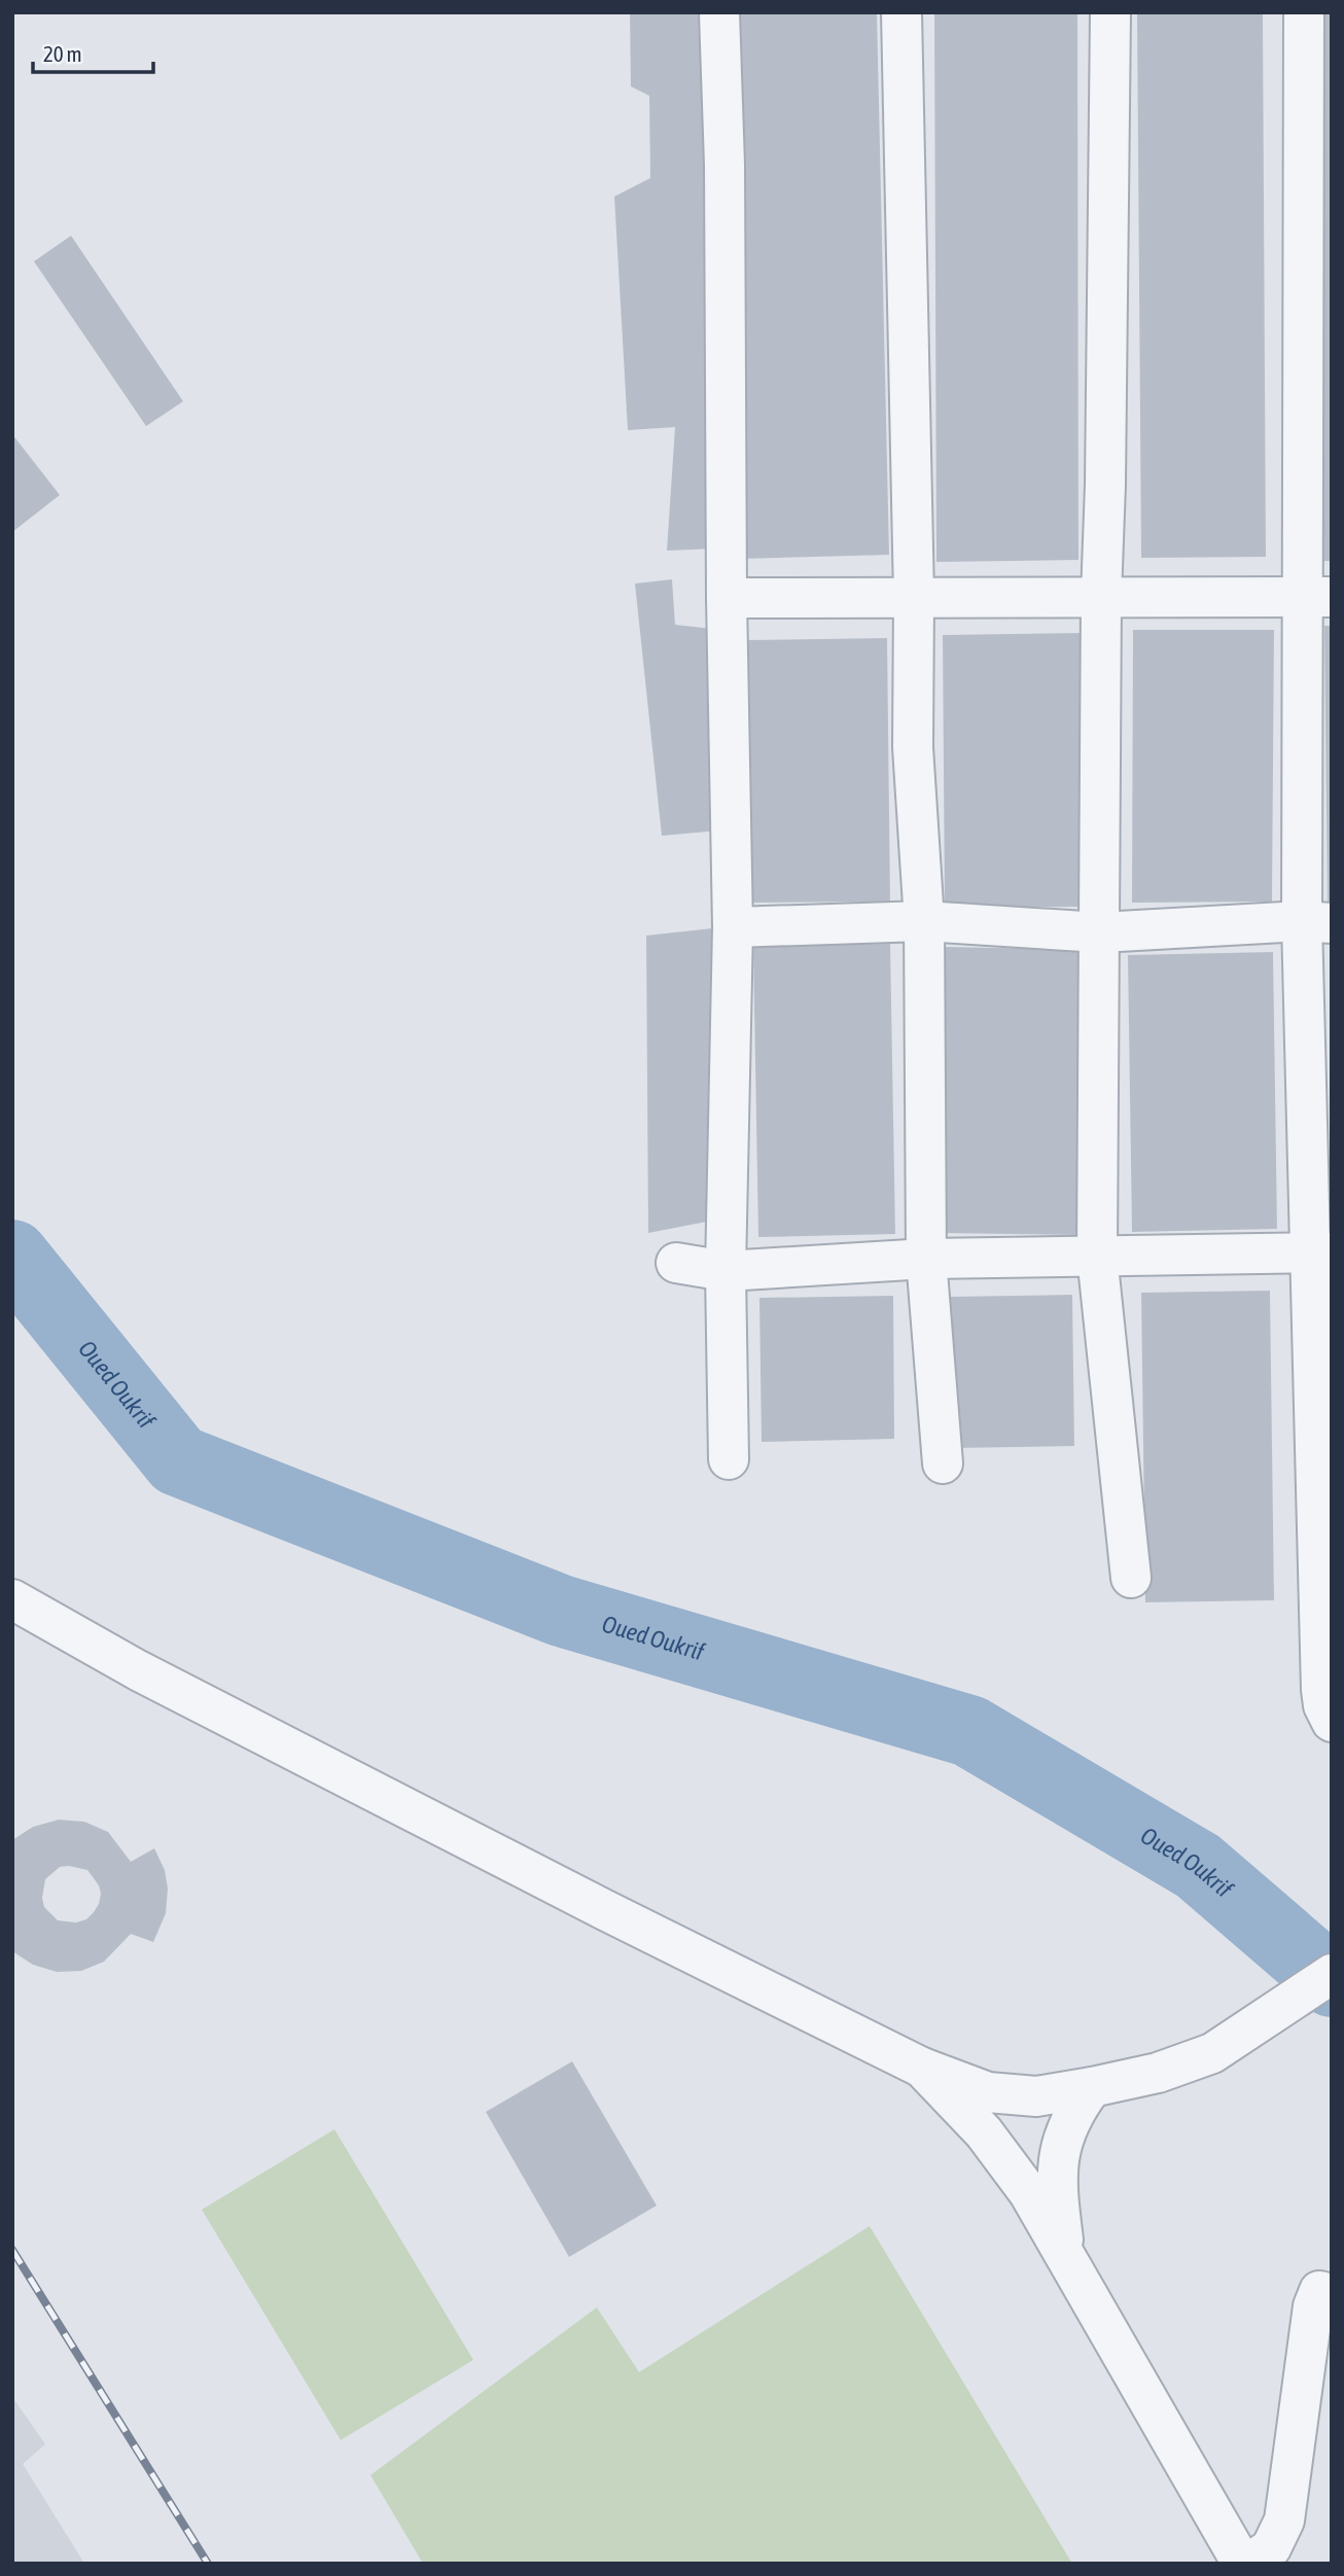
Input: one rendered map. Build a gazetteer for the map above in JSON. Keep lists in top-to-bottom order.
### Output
{
  "water": ["Oued Oukrif"],
  "scale_bar": "20 m"
}
